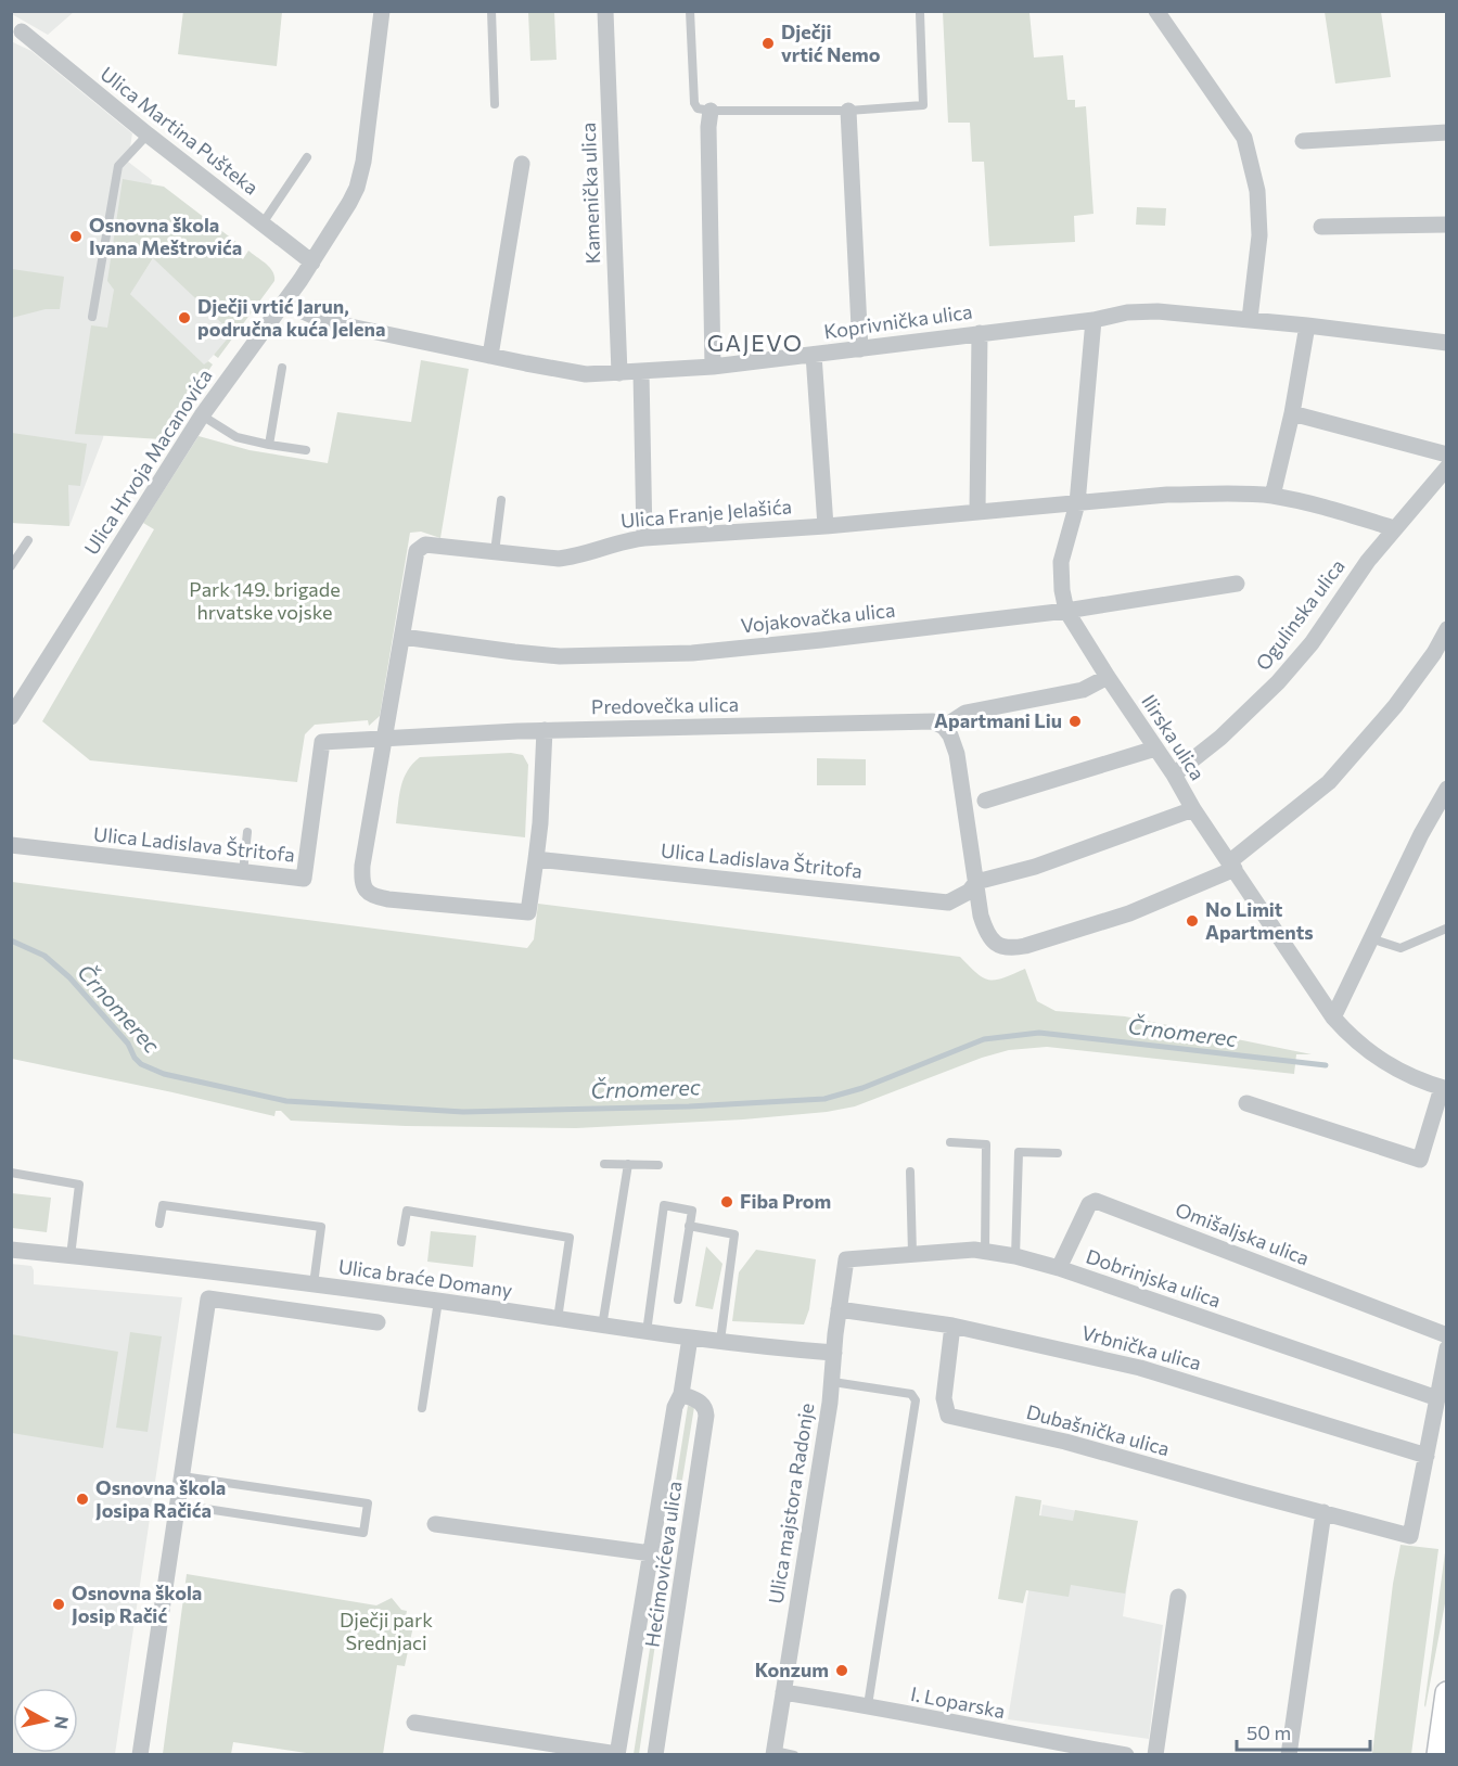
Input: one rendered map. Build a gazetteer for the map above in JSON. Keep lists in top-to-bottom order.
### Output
{
  "streets": {
    "street": [
      "Ulica Martina Pušteka",
      "Kamenička ulica",
      "Koprivnička ulica",
      "Ulica Hrvoja Macanovića",
      "Ulica Franje Jelašića",
      "Ogulinska ulica",
      "Vojakovačka ulica",
      "Predovečka ulica",
      "Ilirska ulica",
      "Ulica Ladislava Štritofa",
      "Omišaljska ulica",
      "Ulica braće Domany",
      "Dobrinjska ulica",
      "Vrbnička ulica",
      "Dubašnička ulica",
      "Ulica majstora Radonje",
      "Hećimovićeva ulica",
      "I. Loparska"
    ]
  },
  "crossings": [
    ["Ulica Martina Pušteka", "Ulica Hrvoja Macanovića"],
    ["Kamenička ulica", "Koprivnička ulica"],
    ["Koprivnička ulica", "Ulica Hrvoja Macanovića"],
    ["Koprivnička ulica", "Ilirska ulica"],
    ["Ulica Franje Jelašića", "Ogulinska ulica"],
    ["Ulica Franje Jelašića", "Vojakovačka ulica"],
    ["Ulica Franje Jelašića", "Predovečka ulica"],
    ["Ulica Franje Jelašića", "Ilirska ulica"],
    ["Ulica Franje Jelašića", "Ulica Ladislava Štritofa"],
    ["Ogulinska ulica", "Ilirska ulica"],
    ["Vojakovačka ulica", "Ilirska ulica"],
    ["Predovečka ulica", "Ulica Ladislava Štritofa"],
    ["Omišaljska ulica", "Dobrinjska ulica"],
    ["Ulica braće Domany", "Ulica majstora Radonje"],
    ["Ulica braće Domany", "Hećimovićeva ulica"],
    ["Dobrinjska ulica", "Ulica majstora Radonje"],
    ["Vrbnička ulica", "Dubašnička ulica"],
    ["Vrbnička ulica", "Ulica majstora Radonje"],
    ["Ulica majstora Radonje", "I. Loparska"]
  ],
  "districts": ["GAJEVO"],
  "water": ["Črnomerec"],
  "parks": ["Park 149. brigade hrvatske vojske", "Dječji park Srednjaci"],
  "places": [
    "Dječji vrtić Nemo",
    "Osnovna škola Ivana Meštrovića",
    "Dječji vrtić Jarun, područna kuća Jelena",
    "Apartmani Liu",
    "No Limit Apartments",
    "Fiba Prom",
    "Osnovna škola Josipa Račića",
    "Osnovna škola Josip Račić",
    "Konzum"
  ],
  "scale_bar": "50 m",
  "north": "right"
}
